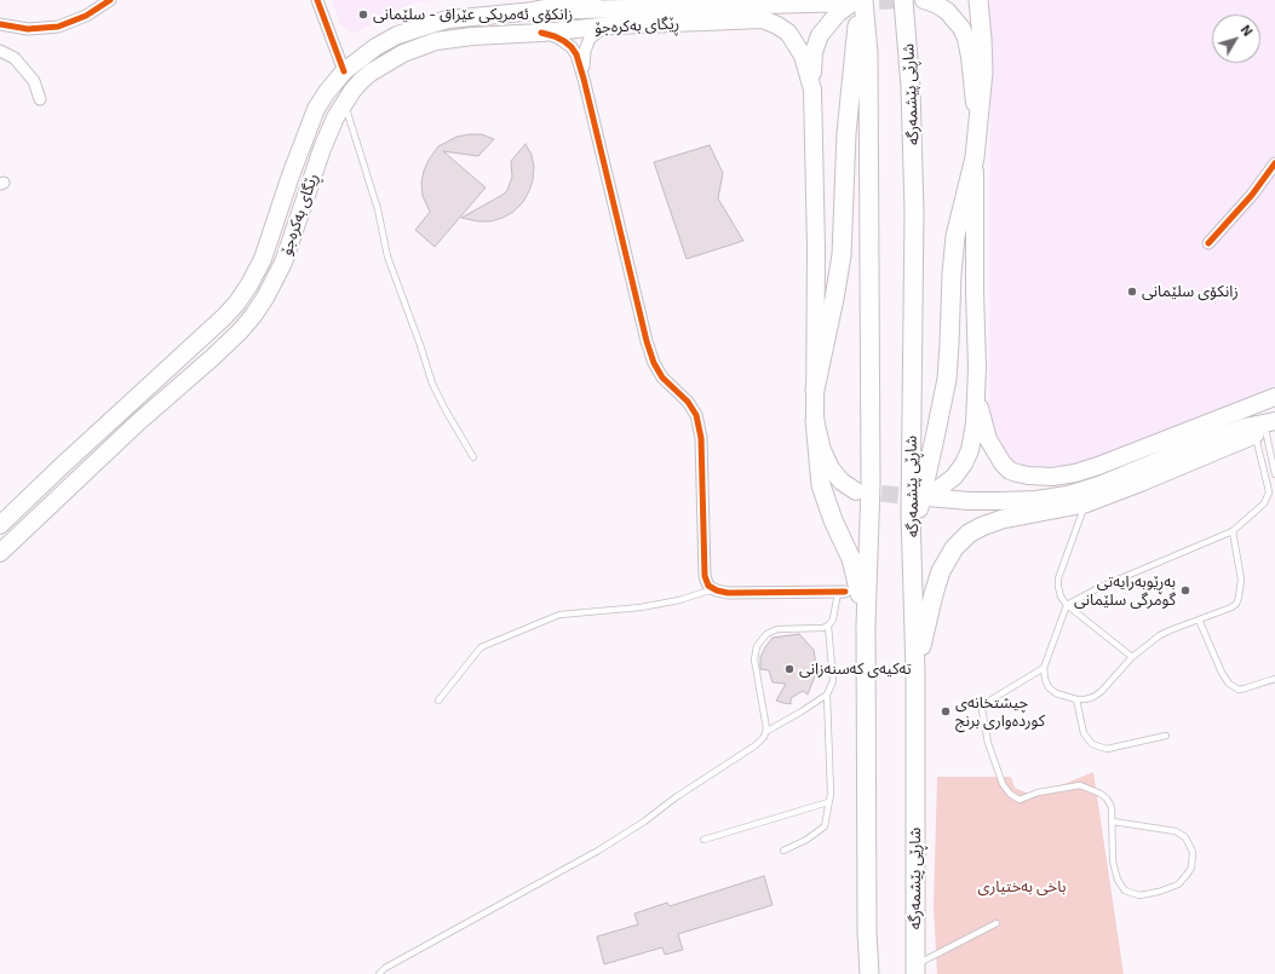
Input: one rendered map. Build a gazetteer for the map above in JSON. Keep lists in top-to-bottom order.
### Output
{
  "streets": {
    "highway": ["شاڕێی پێشمەرگە"],
    "main road": ["ڕێگای بەکرەجۆ"]
  },
  "parks": ["باخی بەختیاری"],
  "places": [
    "زانکۆی ئەمریکی عێراق - سلێمانی",
    "زانکۆی سلێمانی",
    "بەڕێوبەرایەتی گومرگی سلێمانی",
    "تەکیەی کەسنەزانی",
    "چيشتخانەی کوردەواری برنج"
  ],
  "north": "top right"
}
